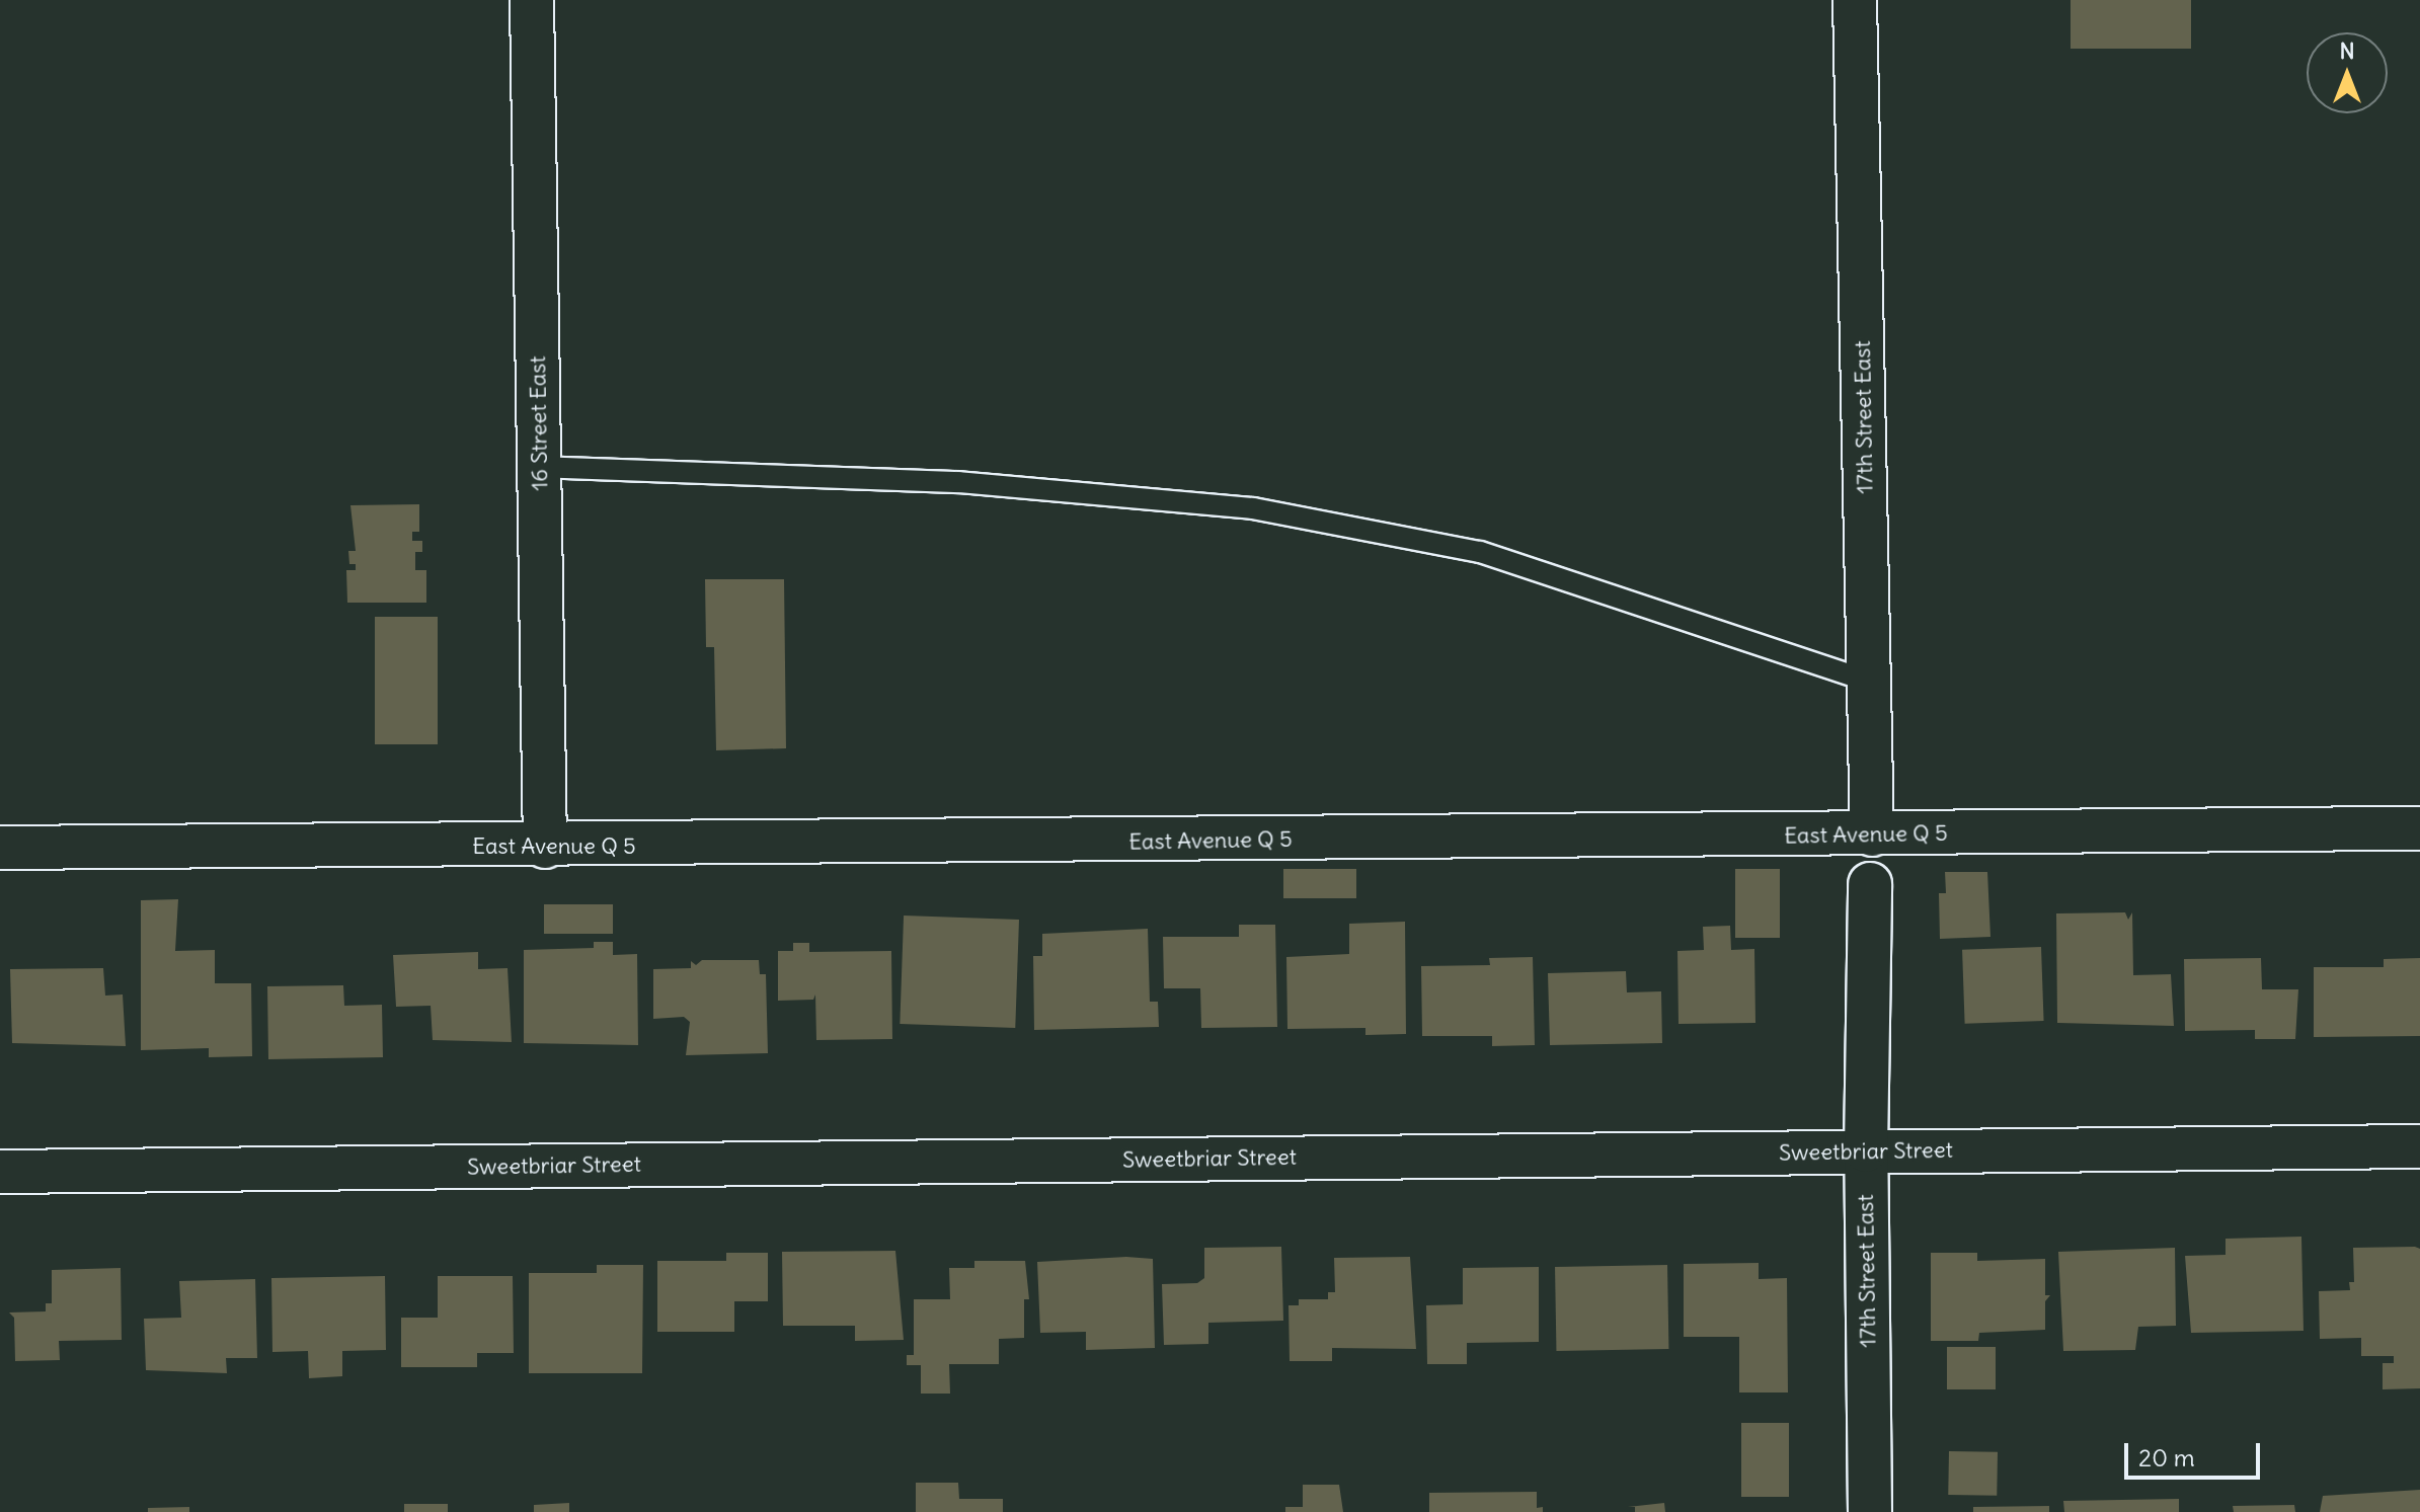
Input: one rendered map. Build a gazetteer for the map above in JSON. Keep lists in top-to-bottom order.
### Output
{
  "streets": {
    "street": [
      "17th Street East",
      "16 Street East",
      "East Avenue Q 5",
      "Sweetbriar Street"
    ]
  },
  "crossings": [
    ["17th Street East", "East Avenue Q 5"],
    ["17th Street East", "Sweetbriar Street"],
    ["16 Street East", "East Avenue Q 5"]
  ],
  "scale_bar": "20 m",
  "north": "top"
}
